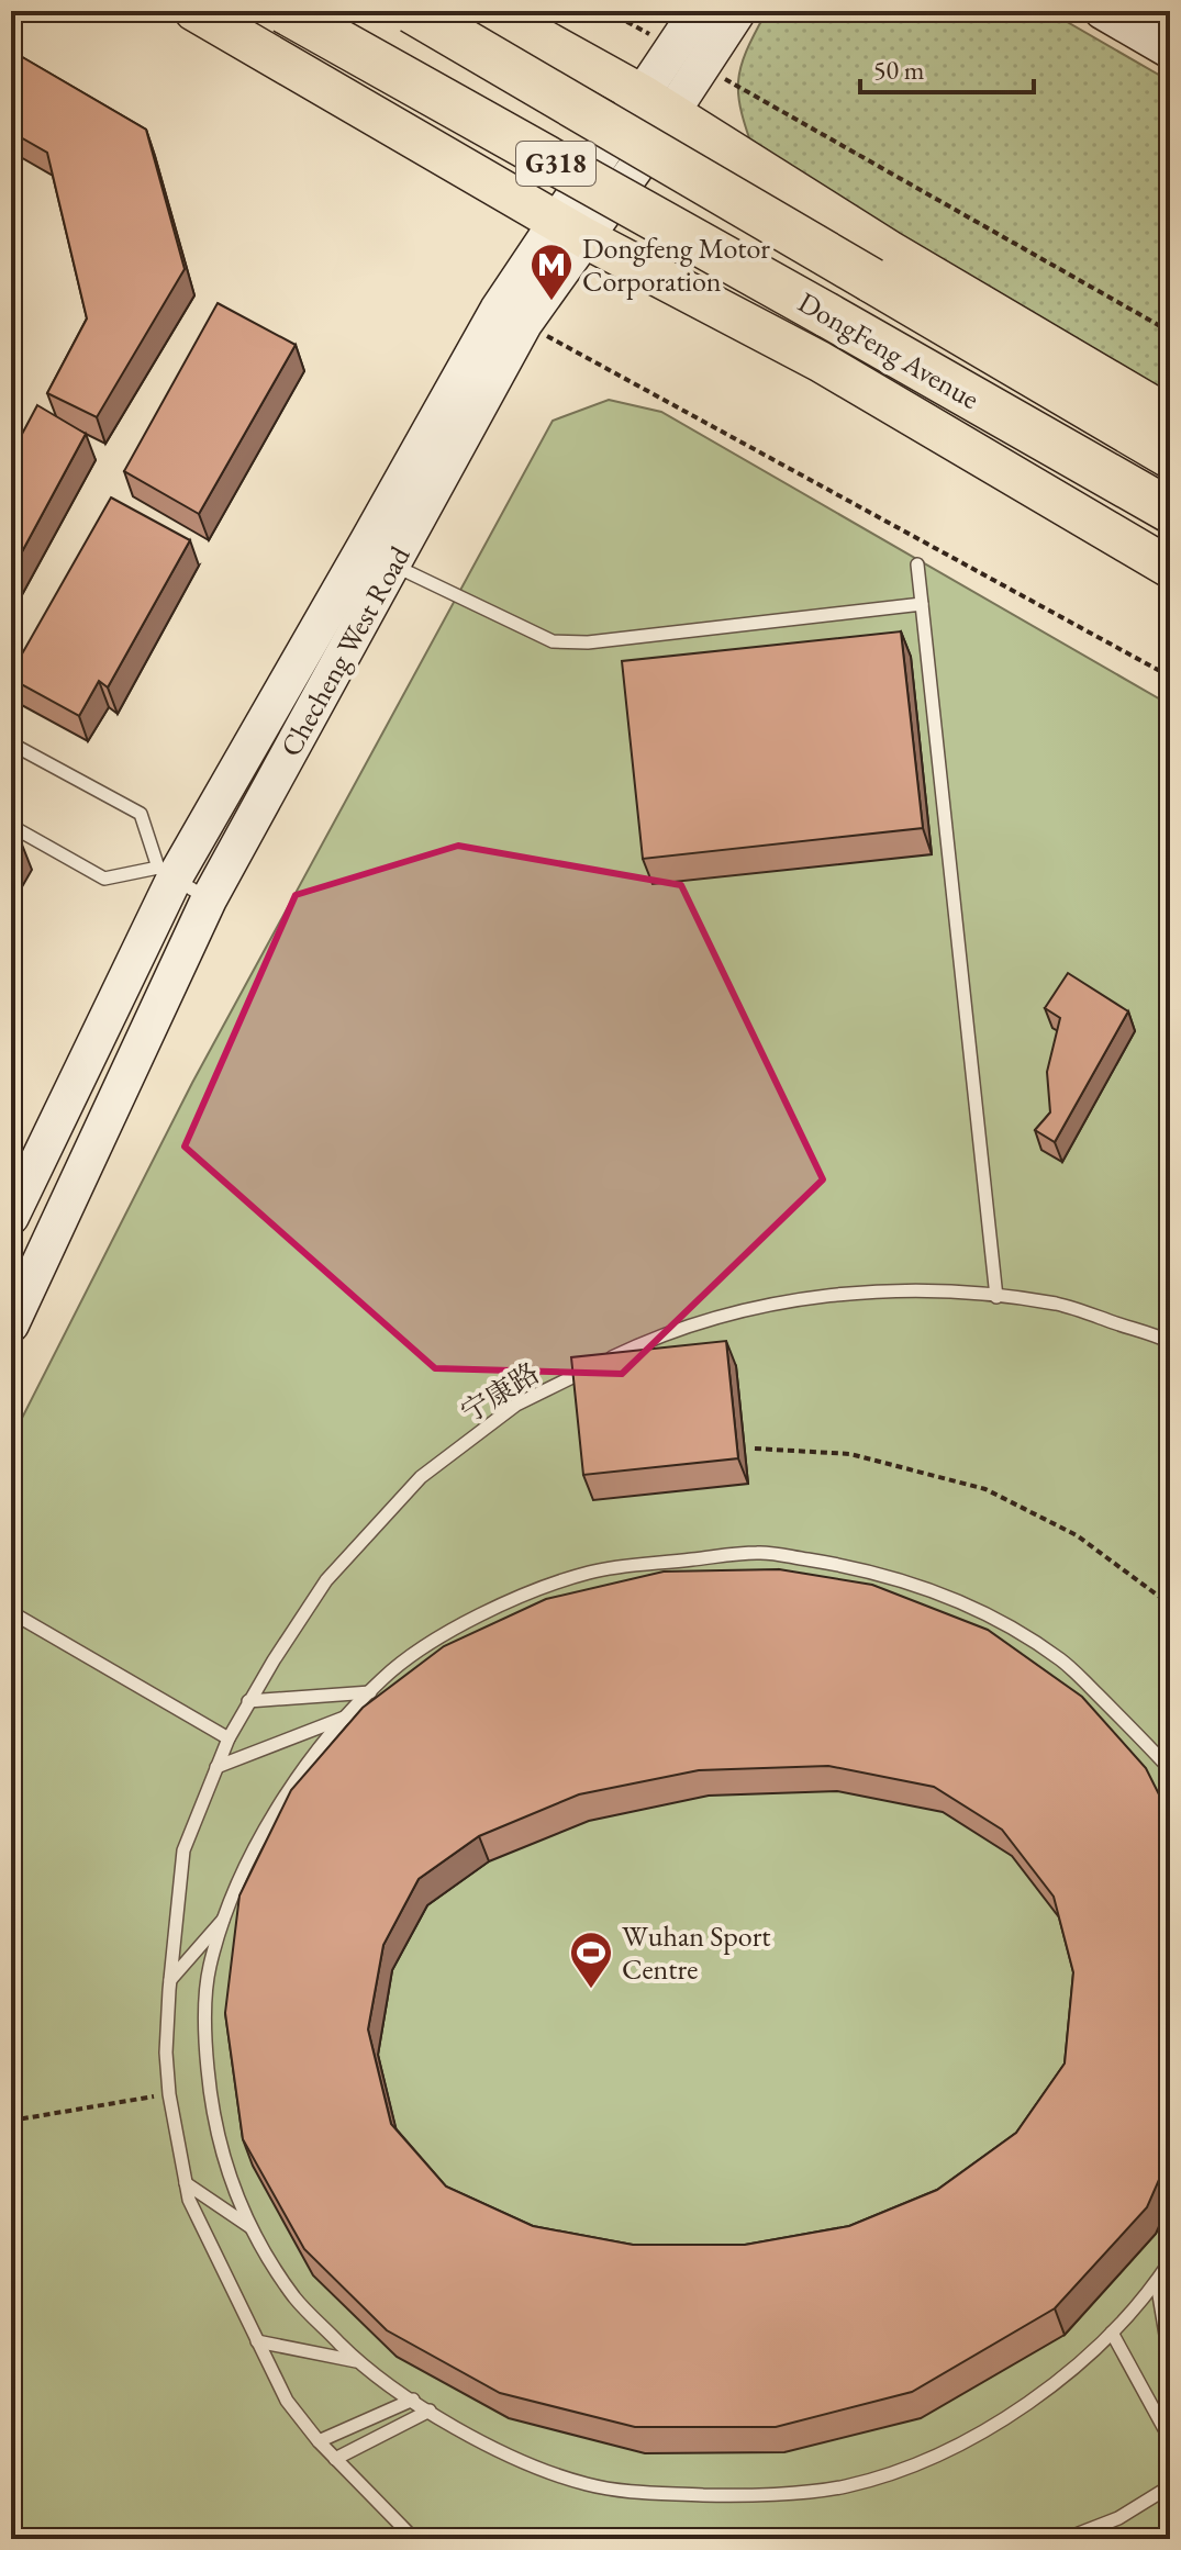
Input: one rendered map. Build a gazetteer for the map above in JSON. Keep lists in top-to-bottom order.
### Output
{
  "streets": {
    "highway": ["G318", "DongFeng Avenue"],
    "main road": ["Checheng West Road"],
    "lane": ["宁康路"]
  },
  "places": {
    "metro station": ["Dongfeng Motor Corporation"],
    "sports": ["Wuhan Sport Centre"]
  },
  "scale_bar": "50 m"
}
